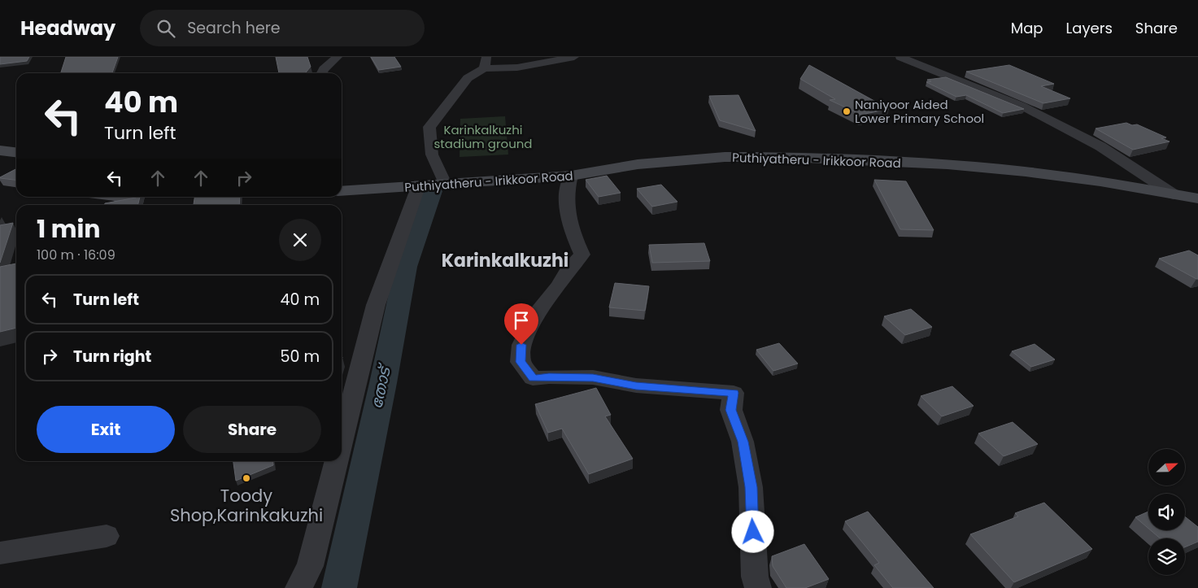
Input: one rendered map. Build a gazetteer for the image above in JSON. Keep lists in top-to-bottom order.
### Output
{
  "streets": {
    "main road": ["Puthiyatheru - Irikkoor Road"]
  },
  "districts": ["Karinkalkuzhi"],
  "water": ["തോട്"],
  "parks": ["Karinkalkuzhi stadium ground"],
  "places": ["Naniyoor Aided Lower Primary School", "Toody Shop,Karinkakuzhi"],
  "north": "right",
  "page": {
    "header": "Headway",
    "search": "Search here",
    "nav": ["Map", "Layers", "Share"],
    "turn": ["40 m", "Turn left"],
    "heading": ["1 min", "100 m · 16:09"],
    "list": [
      {
        "name": "Turn left",
        "value": "40 m"
      },
      {
        "name": "Turn right",
        "value": "50 m"
      }
    ],
    "buttons": ["Exit", "Share"]
  }
}
